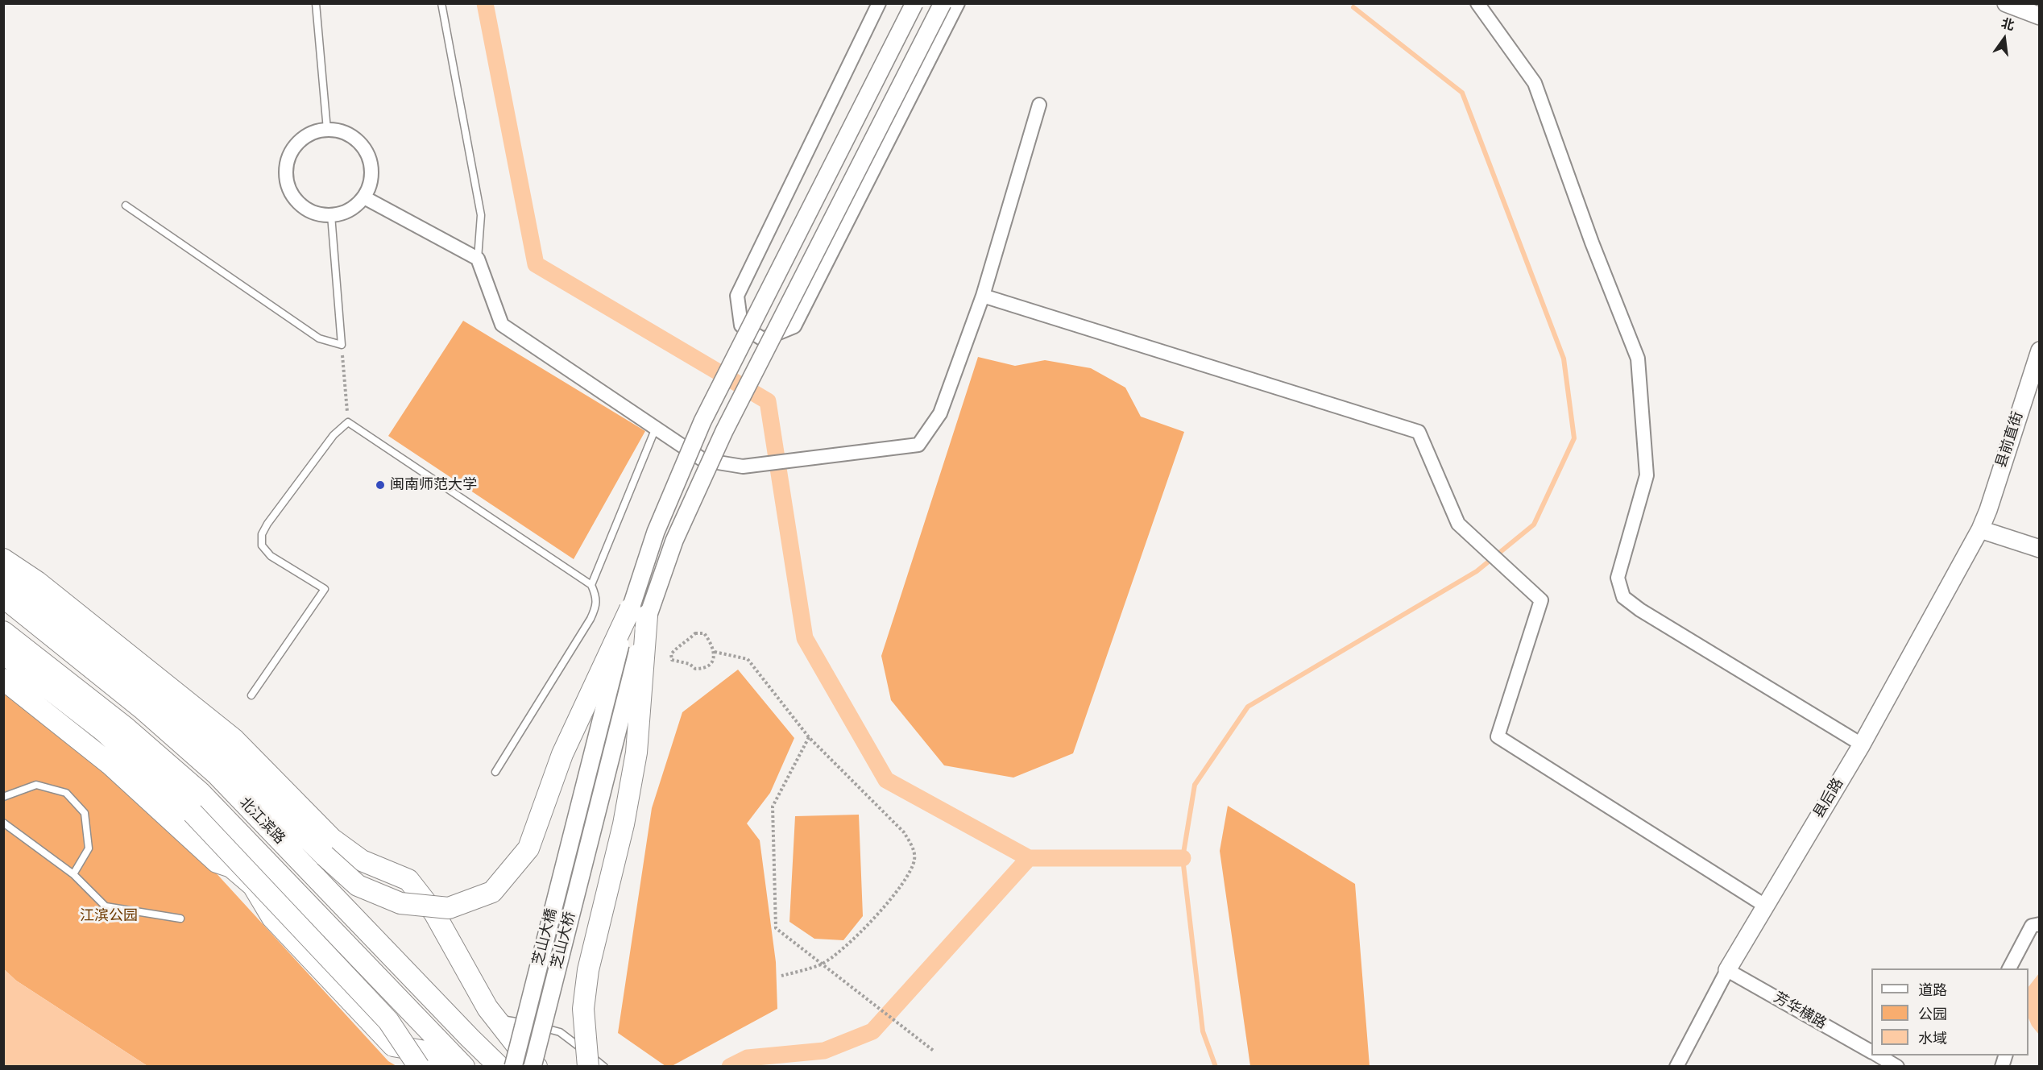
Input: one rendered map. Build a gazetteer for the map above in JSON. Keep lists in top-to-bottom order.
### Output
{
  "streets": {
    "main road": ["北江滨路"],
    "street": [
      "县前直街",
      "县后路",
      "芝山大橋",
      "芝山大桥",
      "芳华横路"
    ]
  },
  "crossings": [
    ["县前直街", "县后路"],
    ["县后路", "芳华横路"],
    ["芝山大橋", "芝山大桥"]
  ],
  "parks": ["江滨公园"],
  "places": ["闽南师范大学"],
  "legend": ["道路", "公园", "水域"],
  "north": "top"
}
